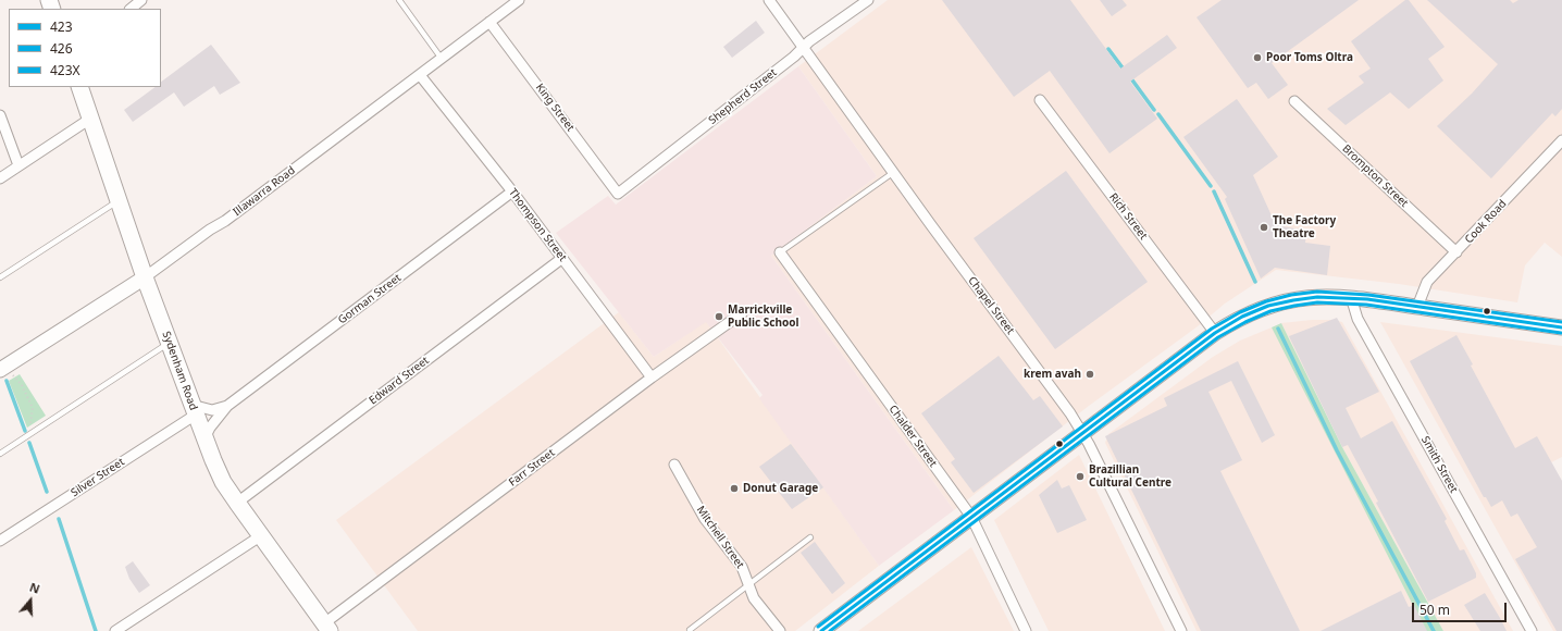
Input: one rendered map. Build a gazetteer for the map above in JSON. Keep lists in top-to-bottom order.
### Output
{
  "streets": {
    "main road": ["Illawarra Road", "Sydenham Road"],
    "street": [
      "Shepherd Street",
      "King Street",
      "Brompton Street",
      "Rich Street",
      "Cook Road",
      "Thompson Street",
      "Gorman Street",
      "Chapel Street",
      "Edward Street",
      "Chalder Street",
      "Smith Street",
      "Farr Street",
      "Silver Street",
      "Mitchell Street"
    ]
  },
  "crossings": [
    ["Shepherd Street", "King Street"],
    ["Shepherd Street", "Chapel Street"],
    ["King Street", "Illawarra Road"],
    ["Brompton Street", "Cook Road"],
    ["Illawarra Road", "Thompson Street"],
    ["Illawarra Road", "Sydenham Road"],
    ["Thompson Street", "Gorman Street"],
    ["Thompson Street", "Edward Street"],
    ["Thompson Street", "Farr Street"],
    ["Gorman Street", "Sydenham Road"],
    ["Gorman Street", "Silver Street"],
    ["Sydenham Road", "Edward Street"],
    ["Sydenham Road", "Farr Street"],
    ["Sydenham Road", "Silver Street"]
  ],
  "places": [
    "Poor Toms Oltra",
    "The Factory Theatre",
    "Marrickville Public School",
    "krem avah",
    "Brazillian Cultural Centre",
    "Donut Garage"
  ],
  "lines": ["transit line 423X", "transit line 423", "transit line 426"],
  "legend": ["423", "426", "423X"],
  "scale_bar": "50 m",
  "north": "top"
}
